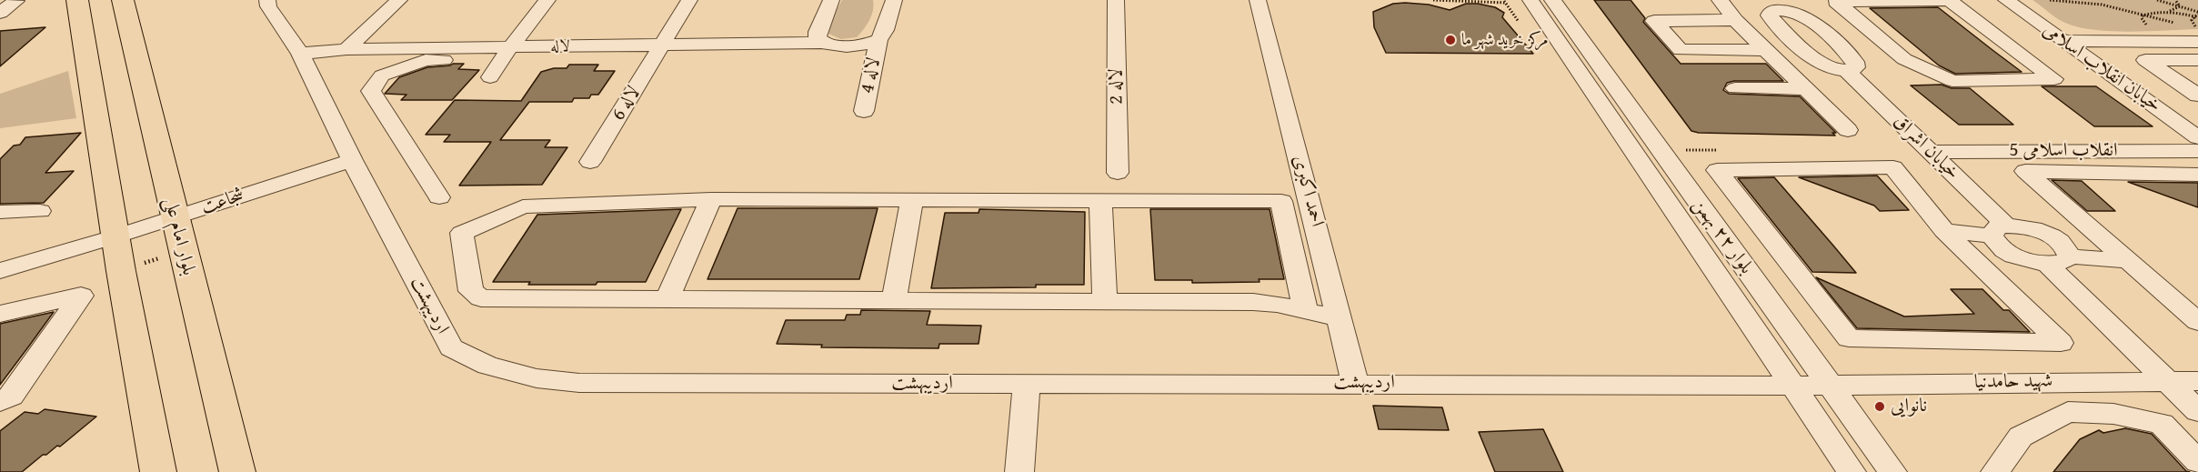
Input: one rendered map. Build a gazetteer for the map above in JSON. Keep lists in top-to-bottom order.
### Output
{
  "streets": {
    "main road": ["بلوار امام علی"],
    "street": [
      "لاله",
      "خیابان انقلاب اسلامی",
      "لاله 4",
      "لاله 2",
      "لاله 6",
      "خیابان اشراق",
      "انقلاب اسلامی 5",
      "احمد اکبری",
      "شجاعت",
      "بلوار ۲۲ بهمن",
      "اردیبهشت",
      "شهید حامدنیا"
    ]
  },
  "crossings": [
    ["لاله", "لاله 4"],
    ["لاله", "لاله 6"],
    ["لاله", "اردیبهشت"],
    ["خیابان اشراق", "انقلاب اسلامی 5"],
    ["احمد اکبری", "اردیبهشت"],
    ["شجاعت", "بلوار امام علی"],
    ["شجاعت", "اردیبهشت"],
    ["بلوار ۲۲ بهمن", "اردیبهشت"],
    ["بلوار ۲۲ بهمن", "شهید حامدنیا"],
    ["اردیبهشت", "شهید حامدنیا"]
  ],
  "places": ["مرکز خرید شهر ما", "نانوایی"]
}
